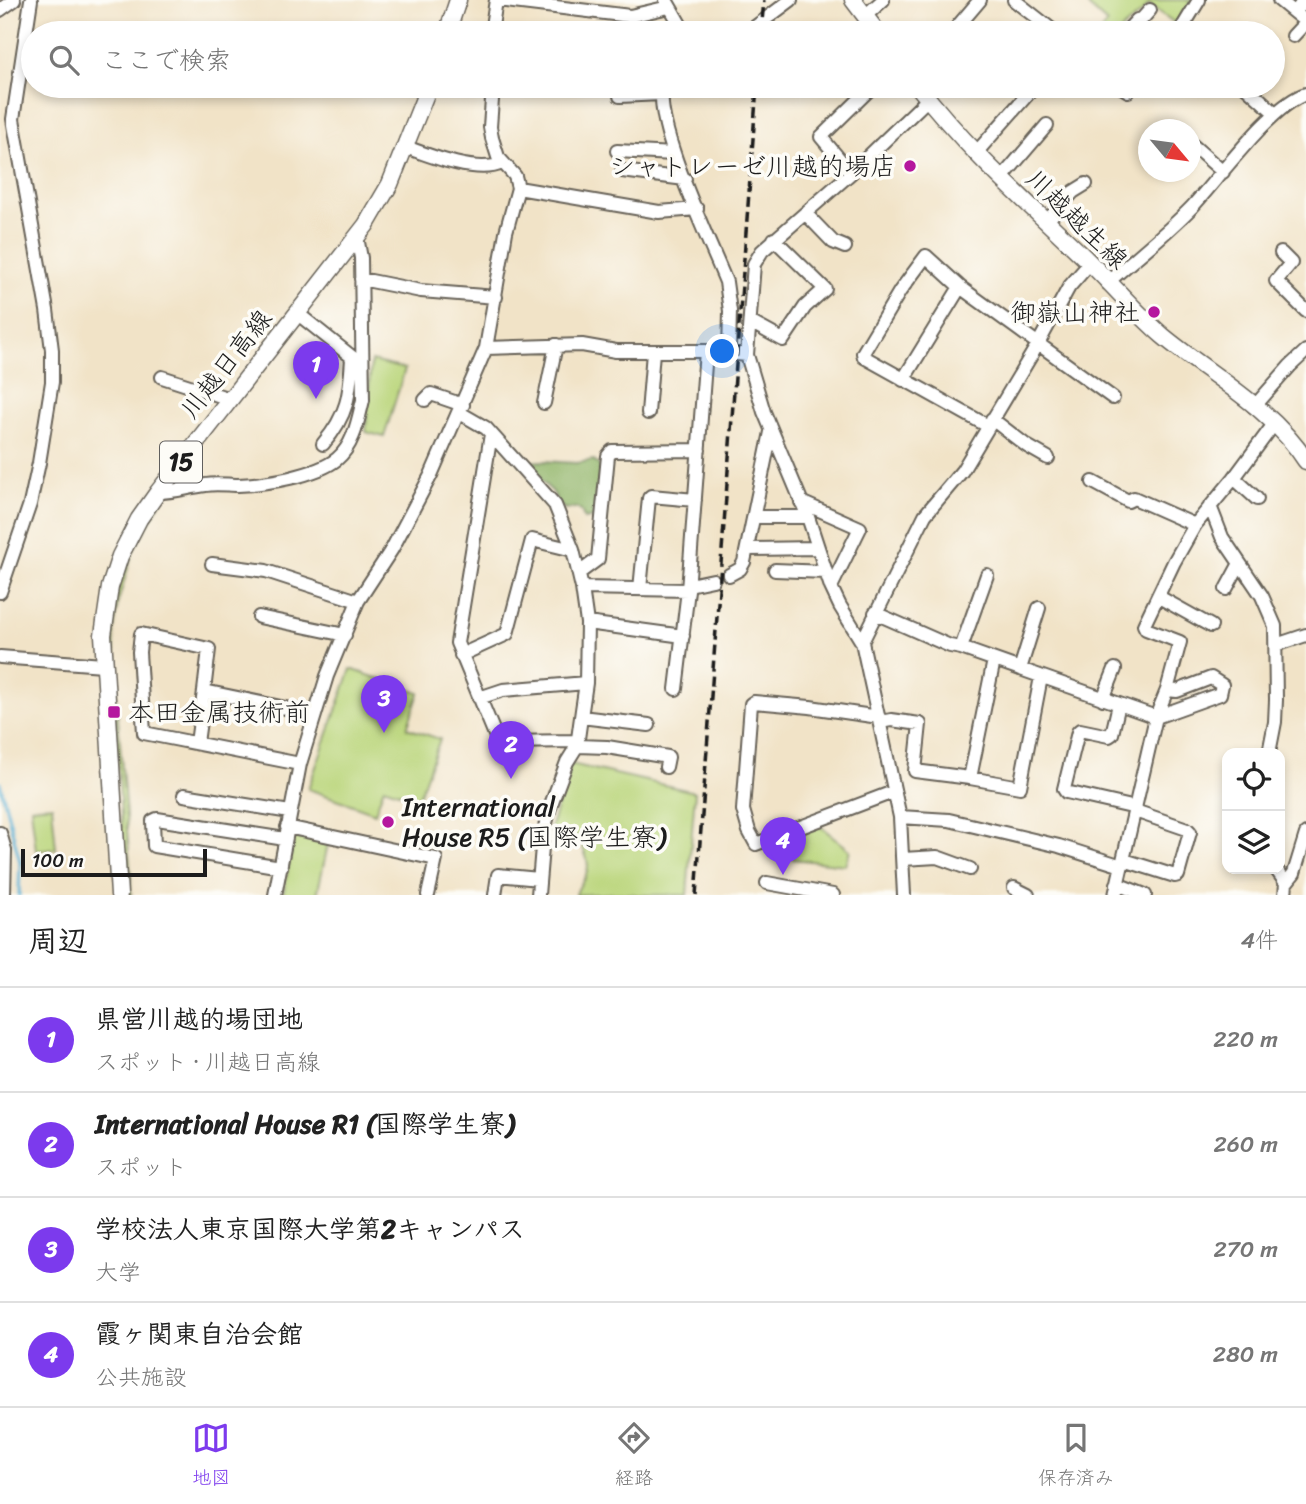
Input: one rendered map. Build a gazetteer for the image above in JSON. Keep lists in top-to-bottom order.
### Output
{
  "streets": {
    "main road": ["川越越生線", "川越日高線", "15"]
  },
  "places": {
    "other": ["シャトレーゼ川越的場店", "御嶽山神社", "International House R5 (国際学生寮)"],
    "transit": ["本田金属技術前"]
  },
  "scale_bar": "100 m",
  "north": "bottom right",
  "page": {
    "search": "ここで検索",
    "pins": [
      "1",
      "3",
      "2",
      "4"
    ],
    "scale": "100 m",
    "heading": ["周辺", "4件"],
    "list": [
      {
        "mark": "1",
        "name": "県営川越的場団地",
        "note": "スポット · 川越日高線",
        "value": "220 m"
      },
      {
        "mark": "2",
        "name": "International House R1 (国際学生寮)",
        "note": "スポット",
        "value": "260 m"
      },
      {
        "mark": "3",
        "name": "学校法人東京国際大学第2キャンパス",
        "note": "大学",
        "value": "270 m"
      },
      {
        "mark": "4",
        "name": "霞ヶ関東自治会館",
        "note": "公共施設",
        "value": "280 m"
      }
    ],
    "nav": ["地図", "経路", "保存済み"]
  }
}
